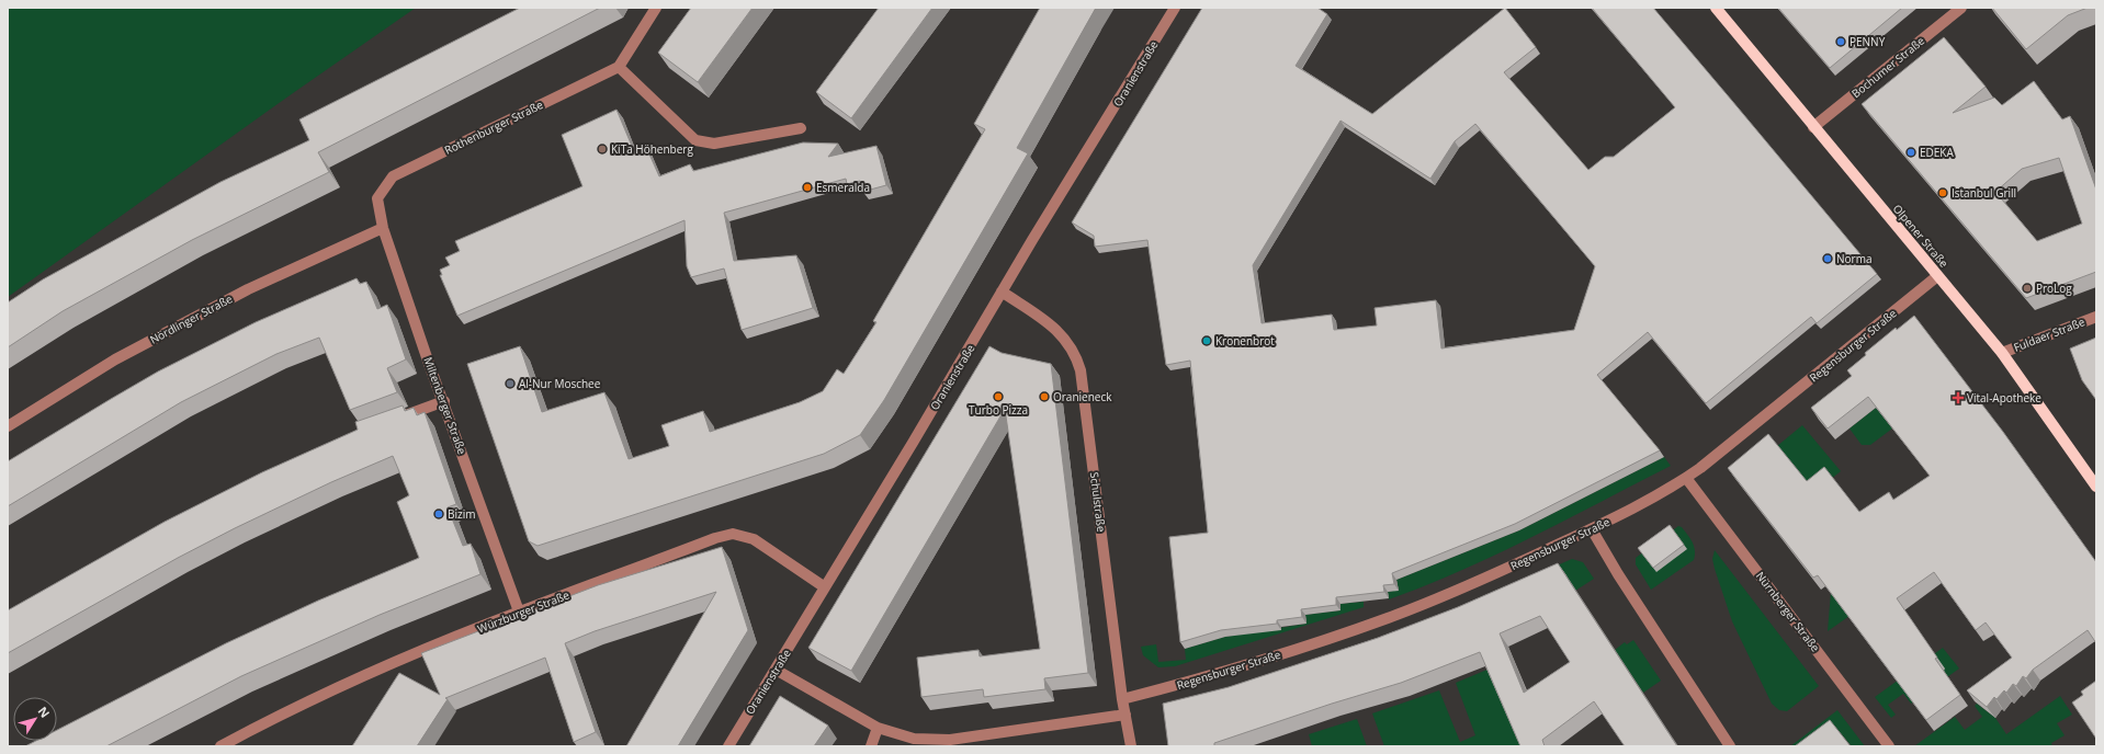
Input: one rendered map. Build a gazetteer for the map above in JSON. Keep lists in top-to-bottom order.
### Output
{
  "streets": {
    "main road": ["Olpener Straße"],
    "street": [
      "Bochumer Straße",
      "Oranienstraße",
      "Rothenburger Straße",
      "Nördlinger Straße",
      "Fuldaer Straße",
      "Regensburger Straße",
      "Miltenberger Straße",
      "Schulstraße",
      "Würzburger Straße",
      "Nürnberger Straße"
    ]
  },
  "crossings": [
    ["Bochumer Straße", "Olpener Straße"],
    ["Oranienstraße", "Schulstraße"],
    ["Oranienstraße", "Würzburger Straße"],
    ["Rothenburger Straße", "Miltenberger Straße"],
    ["Olpener Straße", "Fuldaer Straße"],
    ["Olpener Straße", "Regensburger Straße"],
    ["Nördlinger Straße", "Miltenberger Straße"],
    ["Regensburger Straße", "Schulstraße"],
    ["Regensburger Straße", "Nürnberger Straße"],
    ["Miltenberger Straße", "Würzburger Straße"]
  ],
  "places": {
    "other": [
      "PENNY",
      "KiTa Höhenberg",
      "EDEKA",
      "Esmeralda",
      "Istanbul Grill",
      "Norma",
      "ProLog",
      "Kronenbrot",
      "Al-Nur Moschee",
      "Turbo Pizza",
      "Oranieneck",
      "Bizim"
    ],
    "health": ["Vital-Apotheke"]
  },
  "north": "top right"
}
